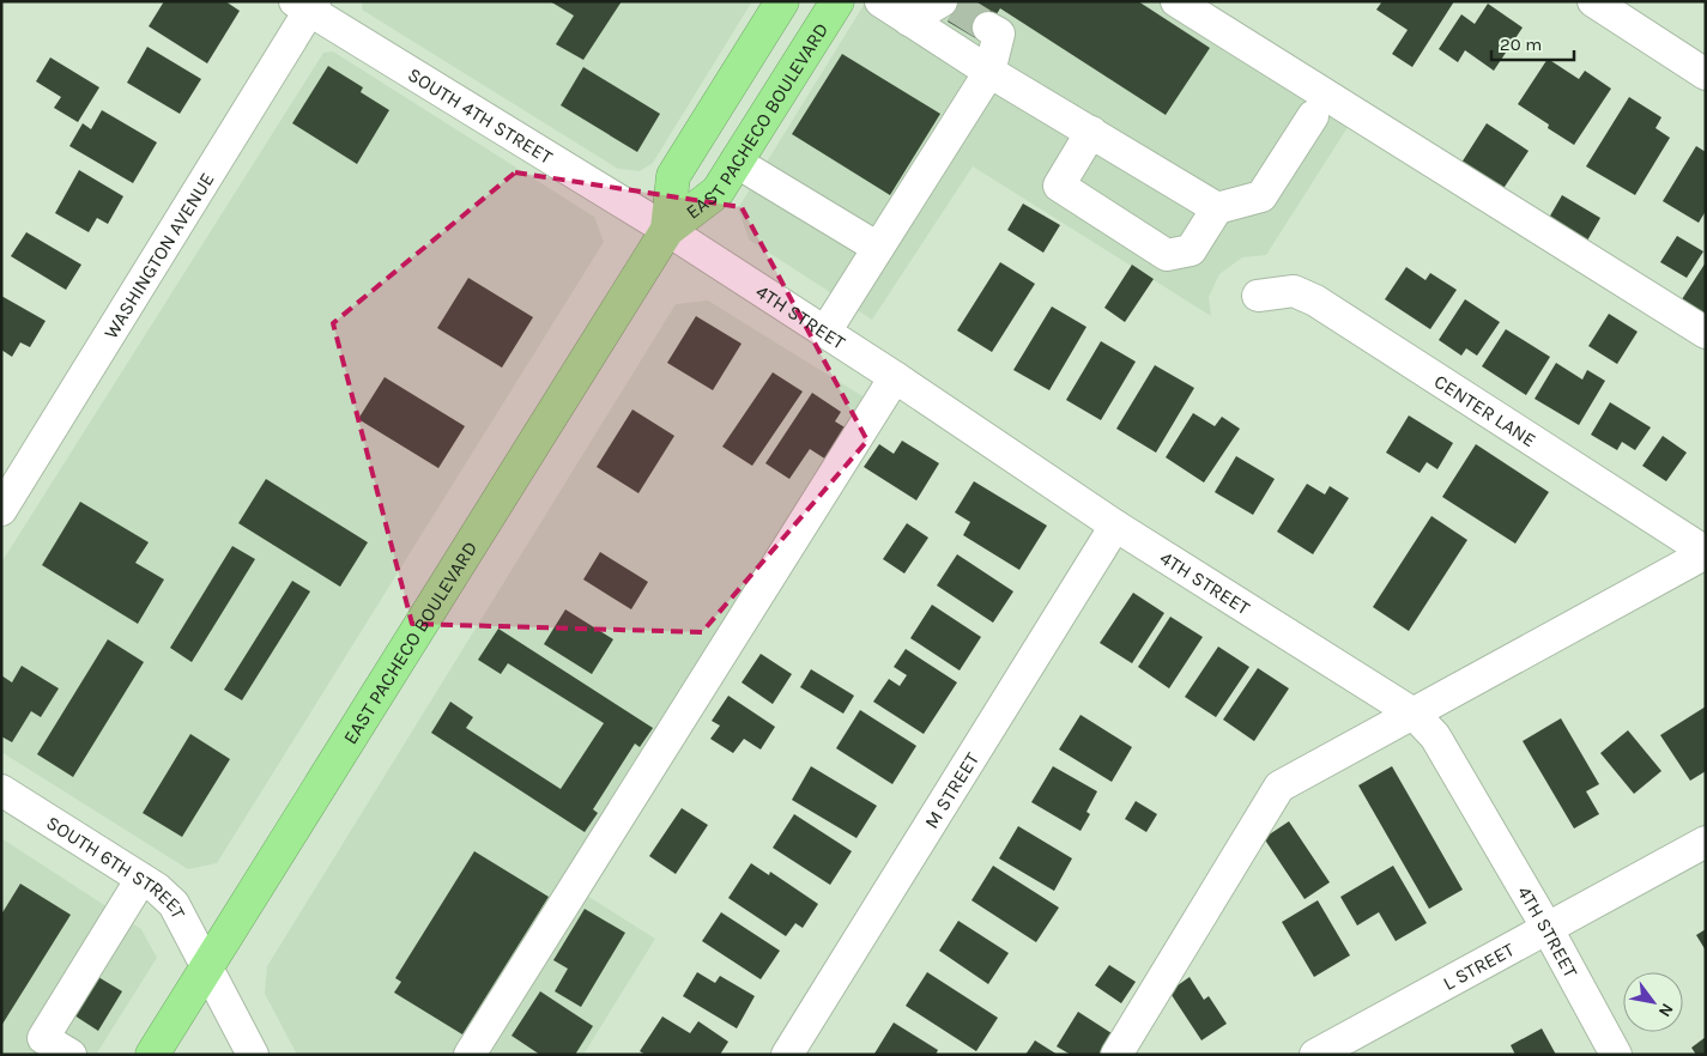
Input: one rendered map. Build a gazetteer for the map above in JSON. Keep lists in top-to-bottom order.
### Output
{
  "streets": {
    "highway": ["EAST PACHECO BOULEVARD"],
    "street": [
      "SOUTH 4TH STREET",
      "WASHINGTON AVENUE",
      "4TH STREET",
      "CENTER LANE",
      "M STREET",
      "SOUTH 6TH STREET",
      "L STREET"
    ]
  },
  "crossings": [
    ["SOUTH 4TH STREET", "EAST PACHECO BOULEVARD"],
    ["SOUTH 4TH STREET", "WASHINGTON AVENUE"],
    ["SOUTH 4TH STREET", "4TH STREET"],
    ["EAST PACHECO BOULEVARD", "4TH STREET"],
    ["EAST PACHECO BOULEVARD", "SOUTH 6TH STREET"],
    ["4TH STREET", "M STREET"],
    ["4TH STREET", "L STREET"]
  ],
  "scale_bar": "20 m",
  "north": "bottom right"
}
